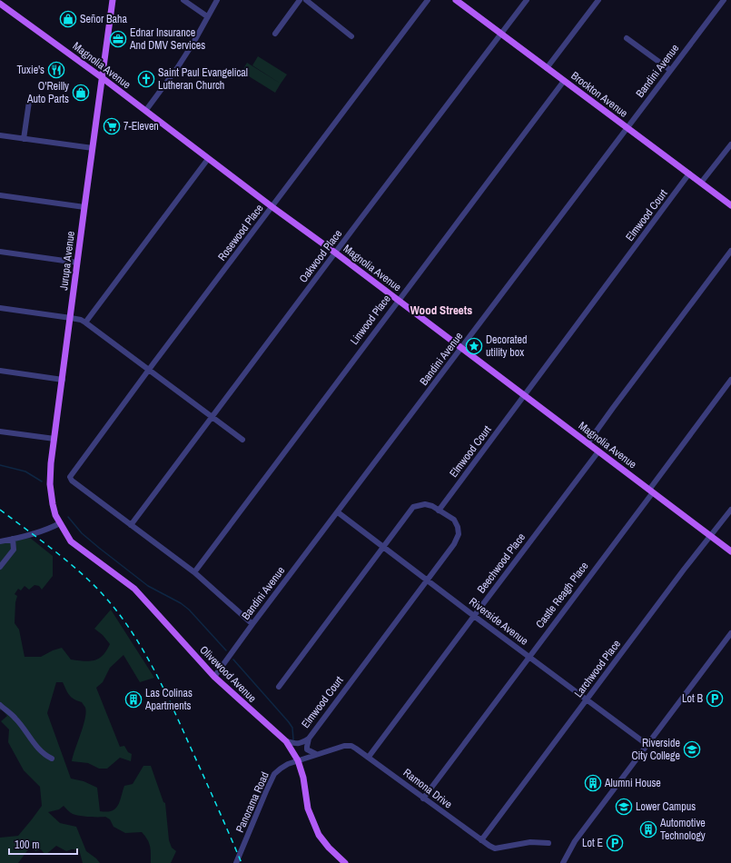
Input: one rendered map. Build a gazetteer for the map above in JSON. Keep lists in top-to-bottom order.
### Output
{
  "streets": {
    "main road": [
      "Magnolia Avenue",
      "Brockton Avenue",
      "Jurupa Avenue",
      "Olivewood Avenue"
    ],
    "street": [
      "Bandini Avenue",
      "Elmwood Court",
      "Rosewood Place",
      "Oakwood Place",
      "Linwood Place",
      "Beechwood Place",
      "Castle Reagh Place",
      "Riverside Avenue",
      "Larchwood Place",
      "Ramona Drive",
      "Panorama Road"
    ]
  },
  "crossings": [
    ["Magnolia Avenue", "Bandini Avenue"],
    ["Magnolia Avenue", "Elmwood Court"],
    ["Magnolia Avenue", "Rosewood Place"],
    ["Magnolia Avenue", "Oakwood Place"],
    ["Magnolia Avenue", "Jurupa Avenue"],
    ["Magnolia Avenue", "Linwood Place"],
    ["Magnolia Avenue", "Beechwood Place"],
    ["Magnolia Avenue", "Castle Reagh Place"],
    ["Magnolia Avenue", "Larchwood Place"],
    ["Bandini Avenue", "Brockton Avenue"],
    ["Bandini Avenue", "Riverside Avenue"],
    ["Bandini Avenue", "Olivewood Avenue"],
    ["Brockton Avenue", "Elmwood Court"],
    ["Brockton Avenue", "Oakwood Place"],
    ["Brockton Avenue", "Linwood Place"],
    ["Elmwood Court", "Riverside Avenue"],
    ["Rosewood Place", "Oakwood Place"],
    ["Jurupa Avenue", "Olivewood Avenue"],
    ["Beechwood Place", "Riverside Avenue"],
    ["Beechwood Place", "Ramona Drive"],
    ["Castle Reagh Place", "Riverside Avenue"],
    ["Castle Reagh Place", "Ramona Drive"],
    ["Riverside Avenue", "Larchwood Place"],
    ["Larchwood Place", "Ramona Drive"],
    ["Olivewood Avenue", "Ramona Drive"],
    ["Olivewood Avenue", "Panorama Road"],
    ["Ramona Drive", "Panorama Road"]
  ],
  "districts": ["Wood Streets"],
  "places": {
    "shop": ["Señor Baha", "O'Reilly Auto Parts"],
    "office": ["Ednar Insurance And DMV Services"],
    "restaurant": ["Tuxie's"],
    "church": ["Saint Paul Evangelical Lutheran Church"],
    "supermarket": ["7-Eleven"],
    "place": ["Decorated utility box"],
    "parking": ["Lot B", "Lot E"],
    "building": ["Las Colinas Apartments", "Alumni House", "Automotive Technology"],
    "school or university": ["Riverside City College", "Lower Campus"]
  },
  "scale_bar": "100 m"
}
